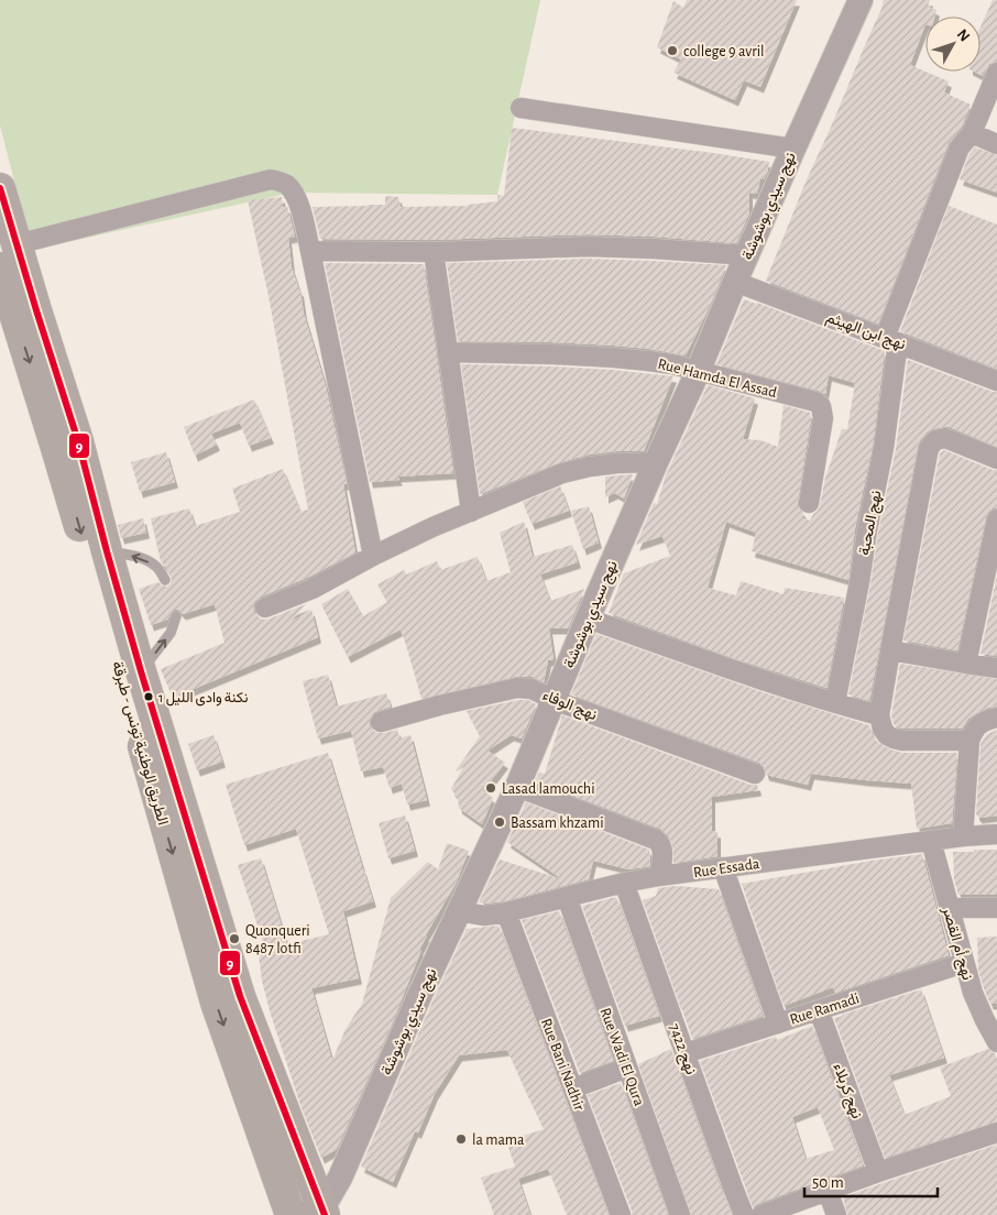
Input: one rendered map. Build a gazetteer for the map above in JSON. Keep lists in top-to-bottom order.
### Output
{
  "streets": {
    "main road": ["الطريق الوطنية تونس - طبرقة"],
    "street": [
      "نهج سيدي بوشوشة",
      "نهج ابن الهيثم",
      "Rue Hamda El Assad",
      "نهج المحبة",
      "نهج الوفاء",
      "Rue Essada",
      "نهج أم القصر",
      "Rue Ramadi",
      "نهج 7422",
      "Rue Wadi El Qura",
      "Rue Bani Nadhir",
      "نهج كربلاء"
    ]
  },
  "crossings": [
    ["نهج سيدي بوشوشة", "نهج ابن الهيثم"],
    ["نهج سيدي بوشوشة", "Rue Hamda El Assad"],
    ["نهج سيدي بوشوشة", "نهج الوفاء"],
    ["نهج سيدي بوشوشة", "الطريق الوطنية تونس - طبرقة"],
    ["نهج سيدي بوشوشة", "Rue Essada"],
    ["نهج ابن الهيثم", "نهج المحبة"],
    ["Rue Essada", "نهج أم القصر"],
    ["Rue Essada", "نهج 7422"],
    ["Rue Essada", "Rue Wadi El Qura"],
    ["Rue Essada", "Rue Bani Nadhir"],
    ["نهج أم القصر", "Rue Ramadi"],
    ["Rue Ramadi", "نهج 7422"],
    ["Rue Ramadi", "نهج كربلاء"]
  ],
  "places": [
    "college 9 avril",
    "نكنة وادى الليل 1",
    "Lasad lamouchi",
    "Bassam khzami",
    "Quonqueri 8487 lotfi",
    "la mama"
  ],
  "lines": ["transit line 9"],
  "scale_bar": "50 m",
  "north": "top right"
}
